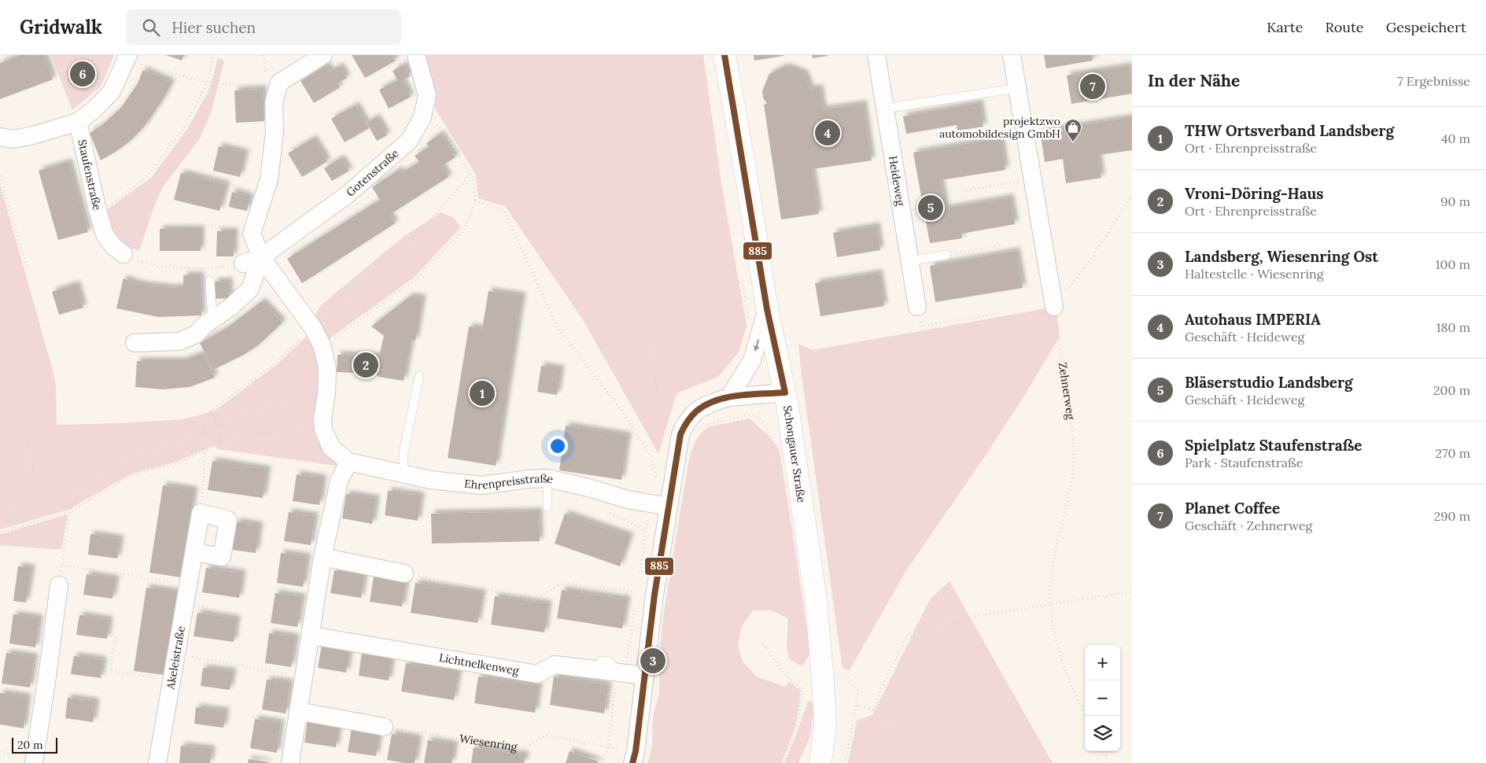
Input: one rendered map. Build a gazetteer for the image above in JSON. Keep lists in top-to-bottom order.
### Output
{
  "streets": {
    "main road": ["Schongauer Straße"],
    "street": [
      "Gotenstraße",
      "Staufenstraße",
      "Heideweg",
      "Ehrenpreisstraße",
      "Akeleistraße",
      "Lichtnelkenweg"
    ],
    "path": ["Zehnerweg", "Wiesenring"]
  },
  "places": {
    "shop": ["projektzwo automobildesign GmbH"]
  },
  "lines": ["transit line 885"],
  "scale_bar": "20 m",
  "page": {
    "header": "Gridwalk",
    "search": "Hier suchen",
    "nav": ["Karte", "Route", "Gespeichert"],
    "heading": ["In der Nähe", "7 Ergebnisse"],
    "pins": [
      "6",
      "7",
      "4",
      "5",
      "2",
      "1",
      "3"
    ],
    "list": [
      {
        "mark": "1",
        "name": "THW Ortsverband Landsberg",
        "note": "Ort · Ehrenpreisstraße",
        "value": "40 m"
      },
      {
        "mark": "2",
        "name": "Vroni-Döring-Haus",
        "note": "Ort · Ehrenpreisstraße",
        "value": "90 m"
      },
      {
        "mark": "3",
        "name": "Landsberg, Wiesenring Ost",
        "note": "Haltestelle · Wiesenring",
        "value": "100 m"
      },
      {
        "mark": "4",
        "name": "Autohaus IMPERIA",
        "note": "Geschäft · Heideweg",
        "value": "180 m"
      },
      {
        "mark": "5",
        "name": "Bläserstudio Landsberg",
        "note": "Geschäft · Heideweg",
        "value": "200 m"
      },
      {
        "mark": "6",
        "name": "Spielplatz Staufenstraße",
        "note": "Park · Staufenstraße",
        "value": "270 m"
      },
      {
        "mark": "7",
        "name": "Planet Coffee",
        "note": "Geschäft · Zehnerweg",
        "value": "290 m"
      }
    ],
    "map_buttons": ["+", "−"],
    "scale": "20 m"
  }
}
